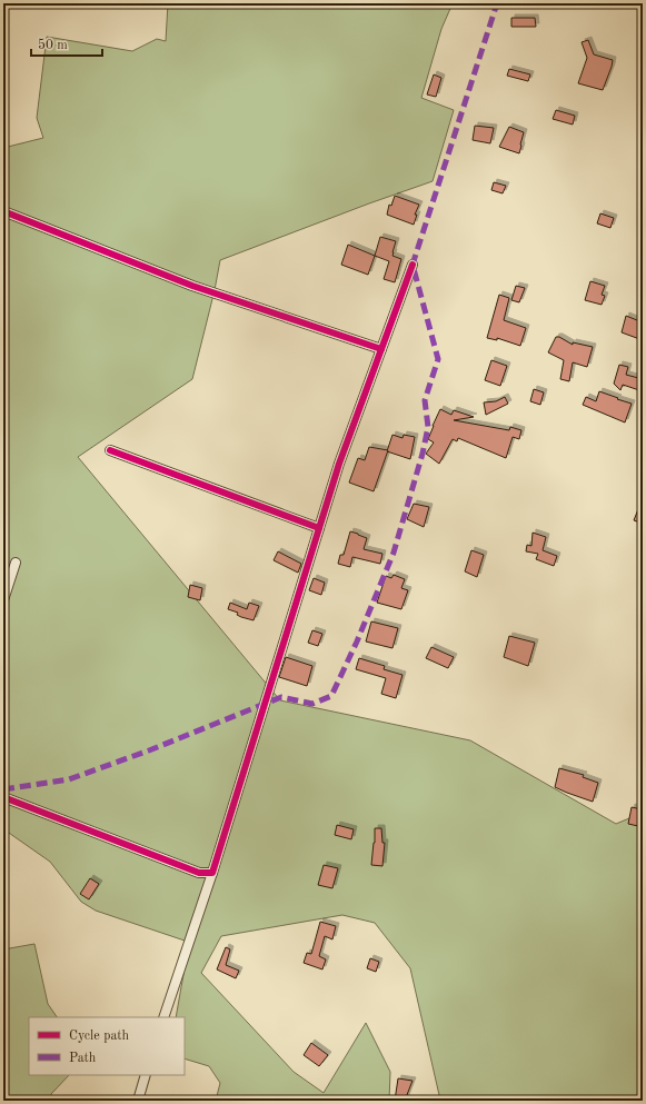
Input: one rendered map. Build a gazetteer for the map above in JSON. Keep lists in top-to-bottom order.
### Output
{
  "legend": ["Cycle path", "Path"],
  "scale_bar": "50 m"
}
